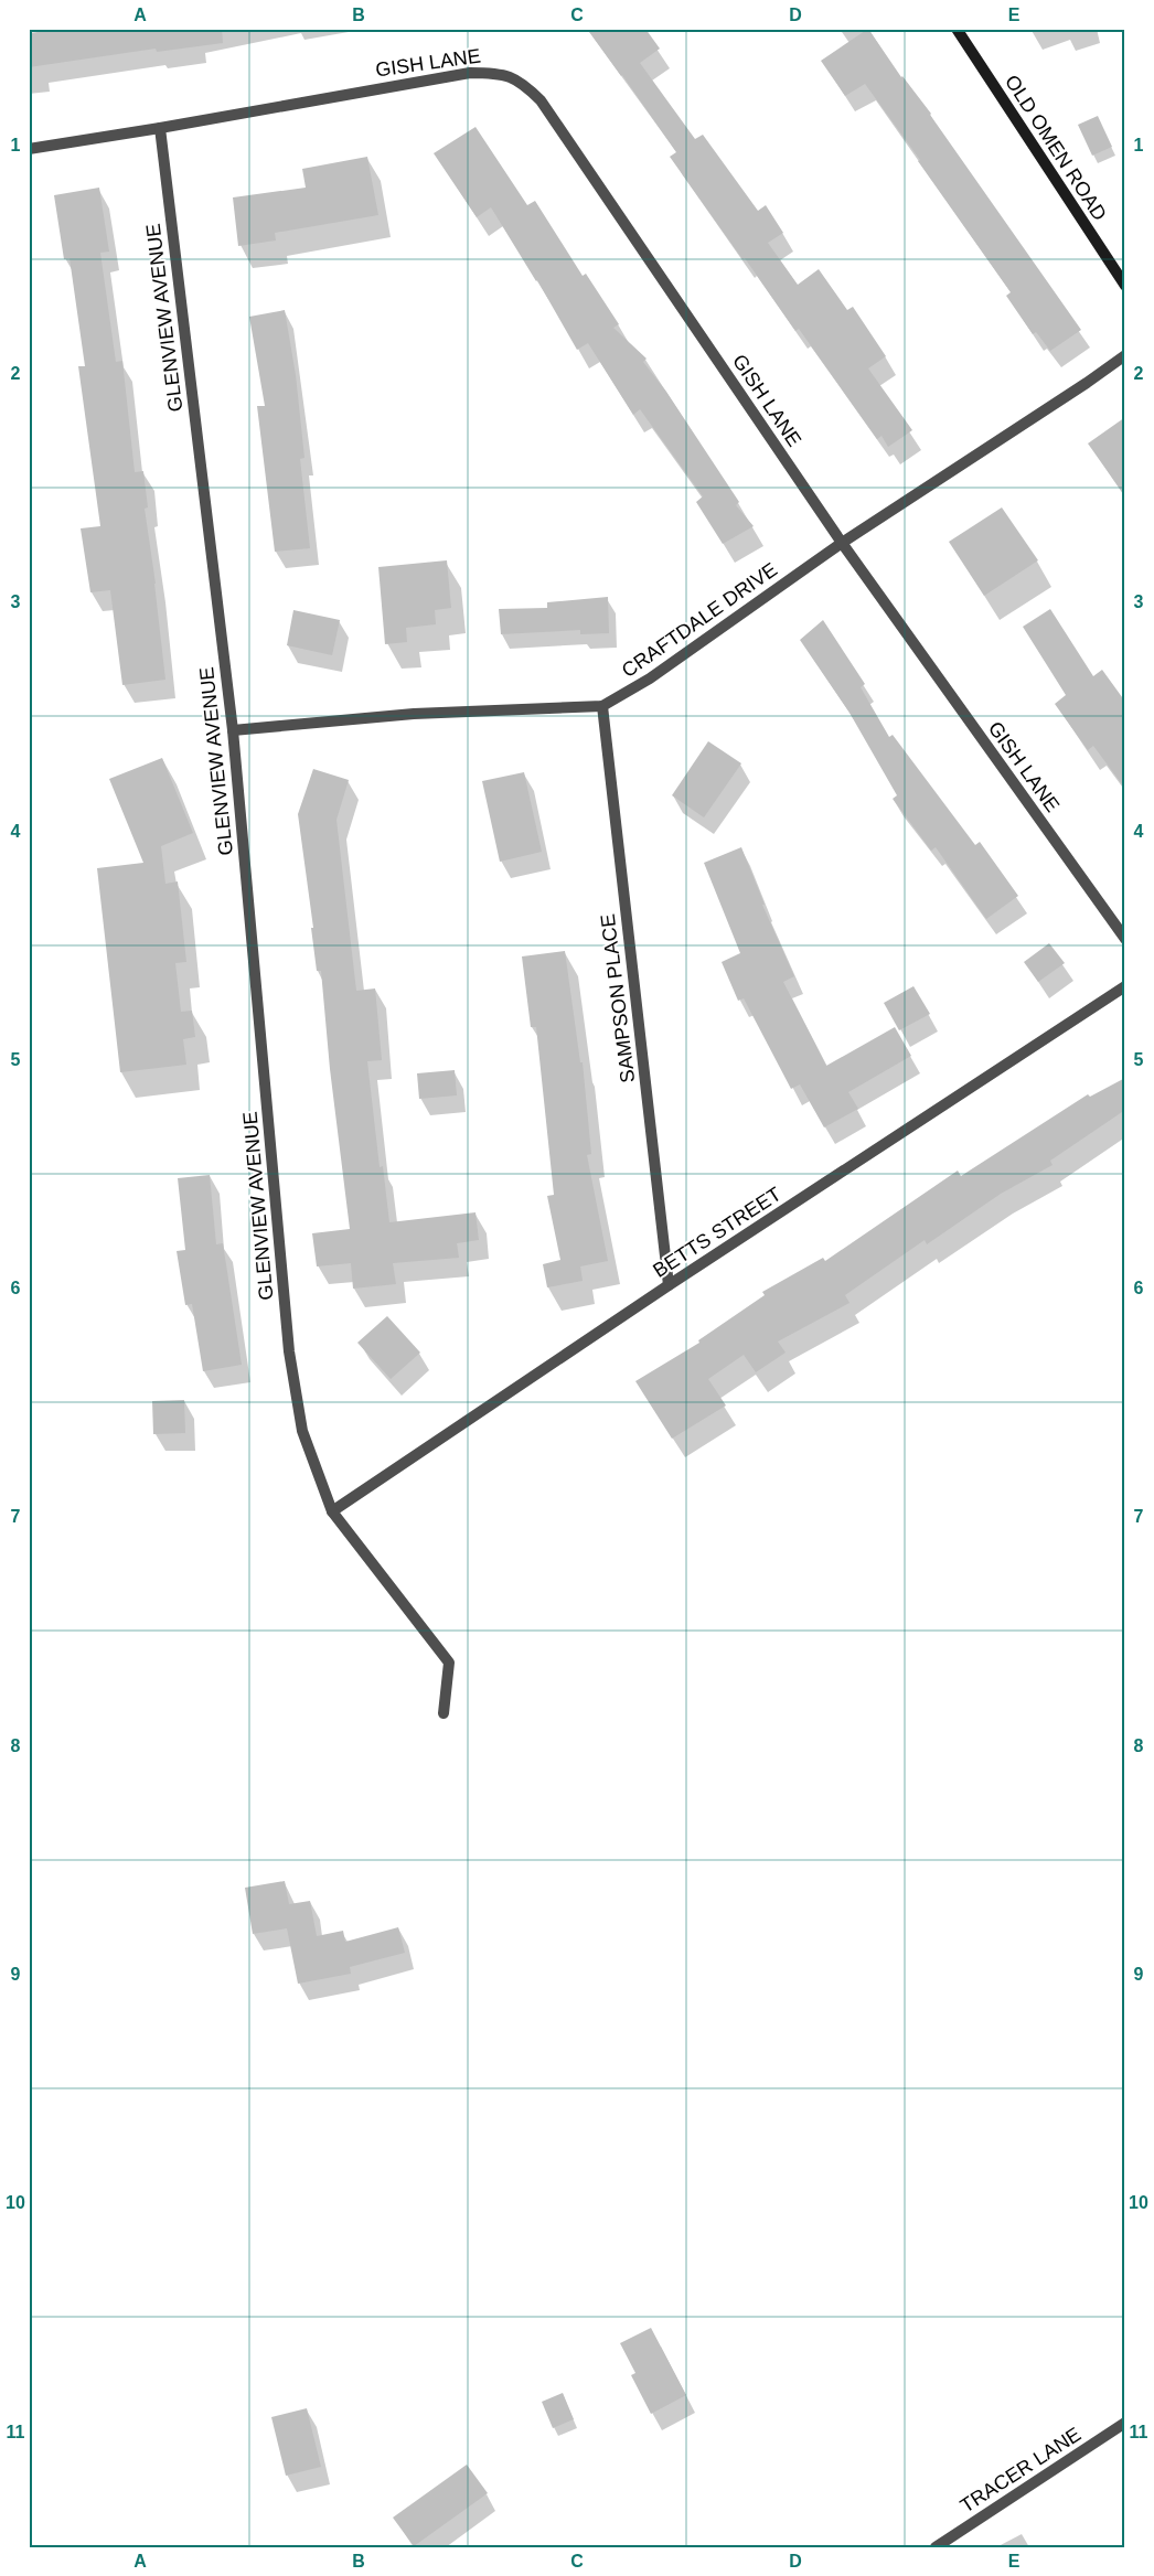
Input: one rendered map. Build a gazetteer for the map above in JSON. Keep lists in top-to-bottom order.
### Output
{
  "streets": {
    "street": [
      "GISH LANE",
      "OLD OMEN ROAD",
      "GLENVIEW AVENUE",
      "CRAFTDALE DRIVE",
      "SAMPSON PLACE",
      "BETTS STREET",
      "TRACER LANE"
    ]
  },
  "crossings": [
    ["GISH LANE", "GLENVIEW AVENUE"],
    ["GISH LANE", "CRAFTDALE DRIVE"],
    ["GLENVIEW AVENUE", "CRAFTDALE DRIVE"],
    ["GLENVIEW AVENUE", "BETTS STREET"],
    ["CRAFTDALE DRIVE", "SAMPSON PLACE"],
    ["SAMPSON PLACE", "BETTS STREET"]
  ],
  "grid": {
    "columns": [
      "A",
      "B",
      "C",
      "D",
      "E"
    ],
    "rows": [
      "1",
      "2",
      "3",
      "4",
      "5",
      "6",
      "7",
      "8",
      "9",
      "10",
      "11"
    ]
  }
}
